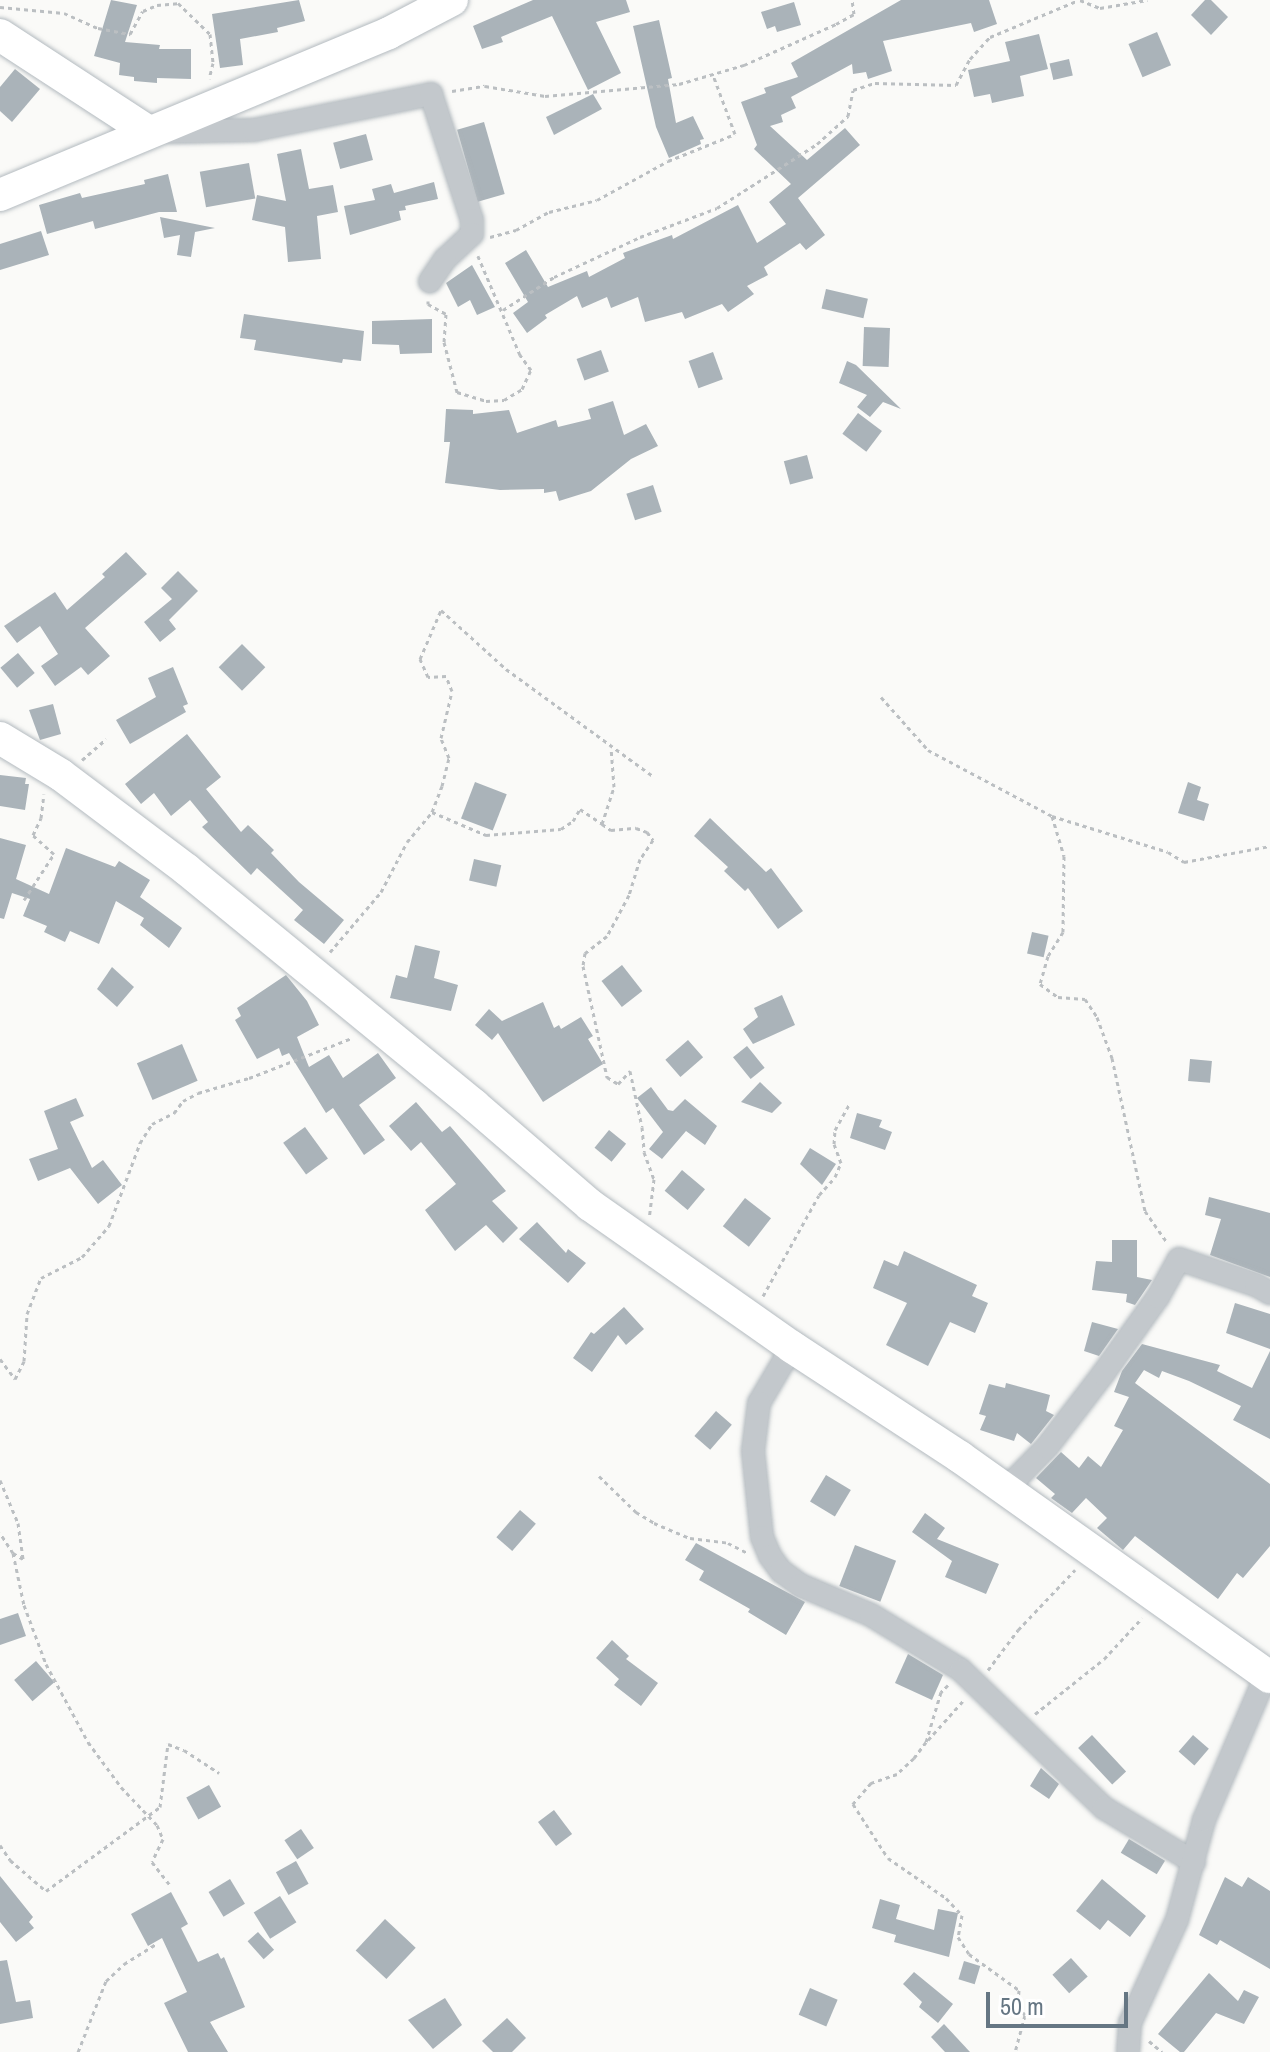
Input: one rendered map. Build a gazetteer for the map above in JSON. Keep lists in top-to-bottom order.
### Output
{
  "scale_bar": "50 m"
}
